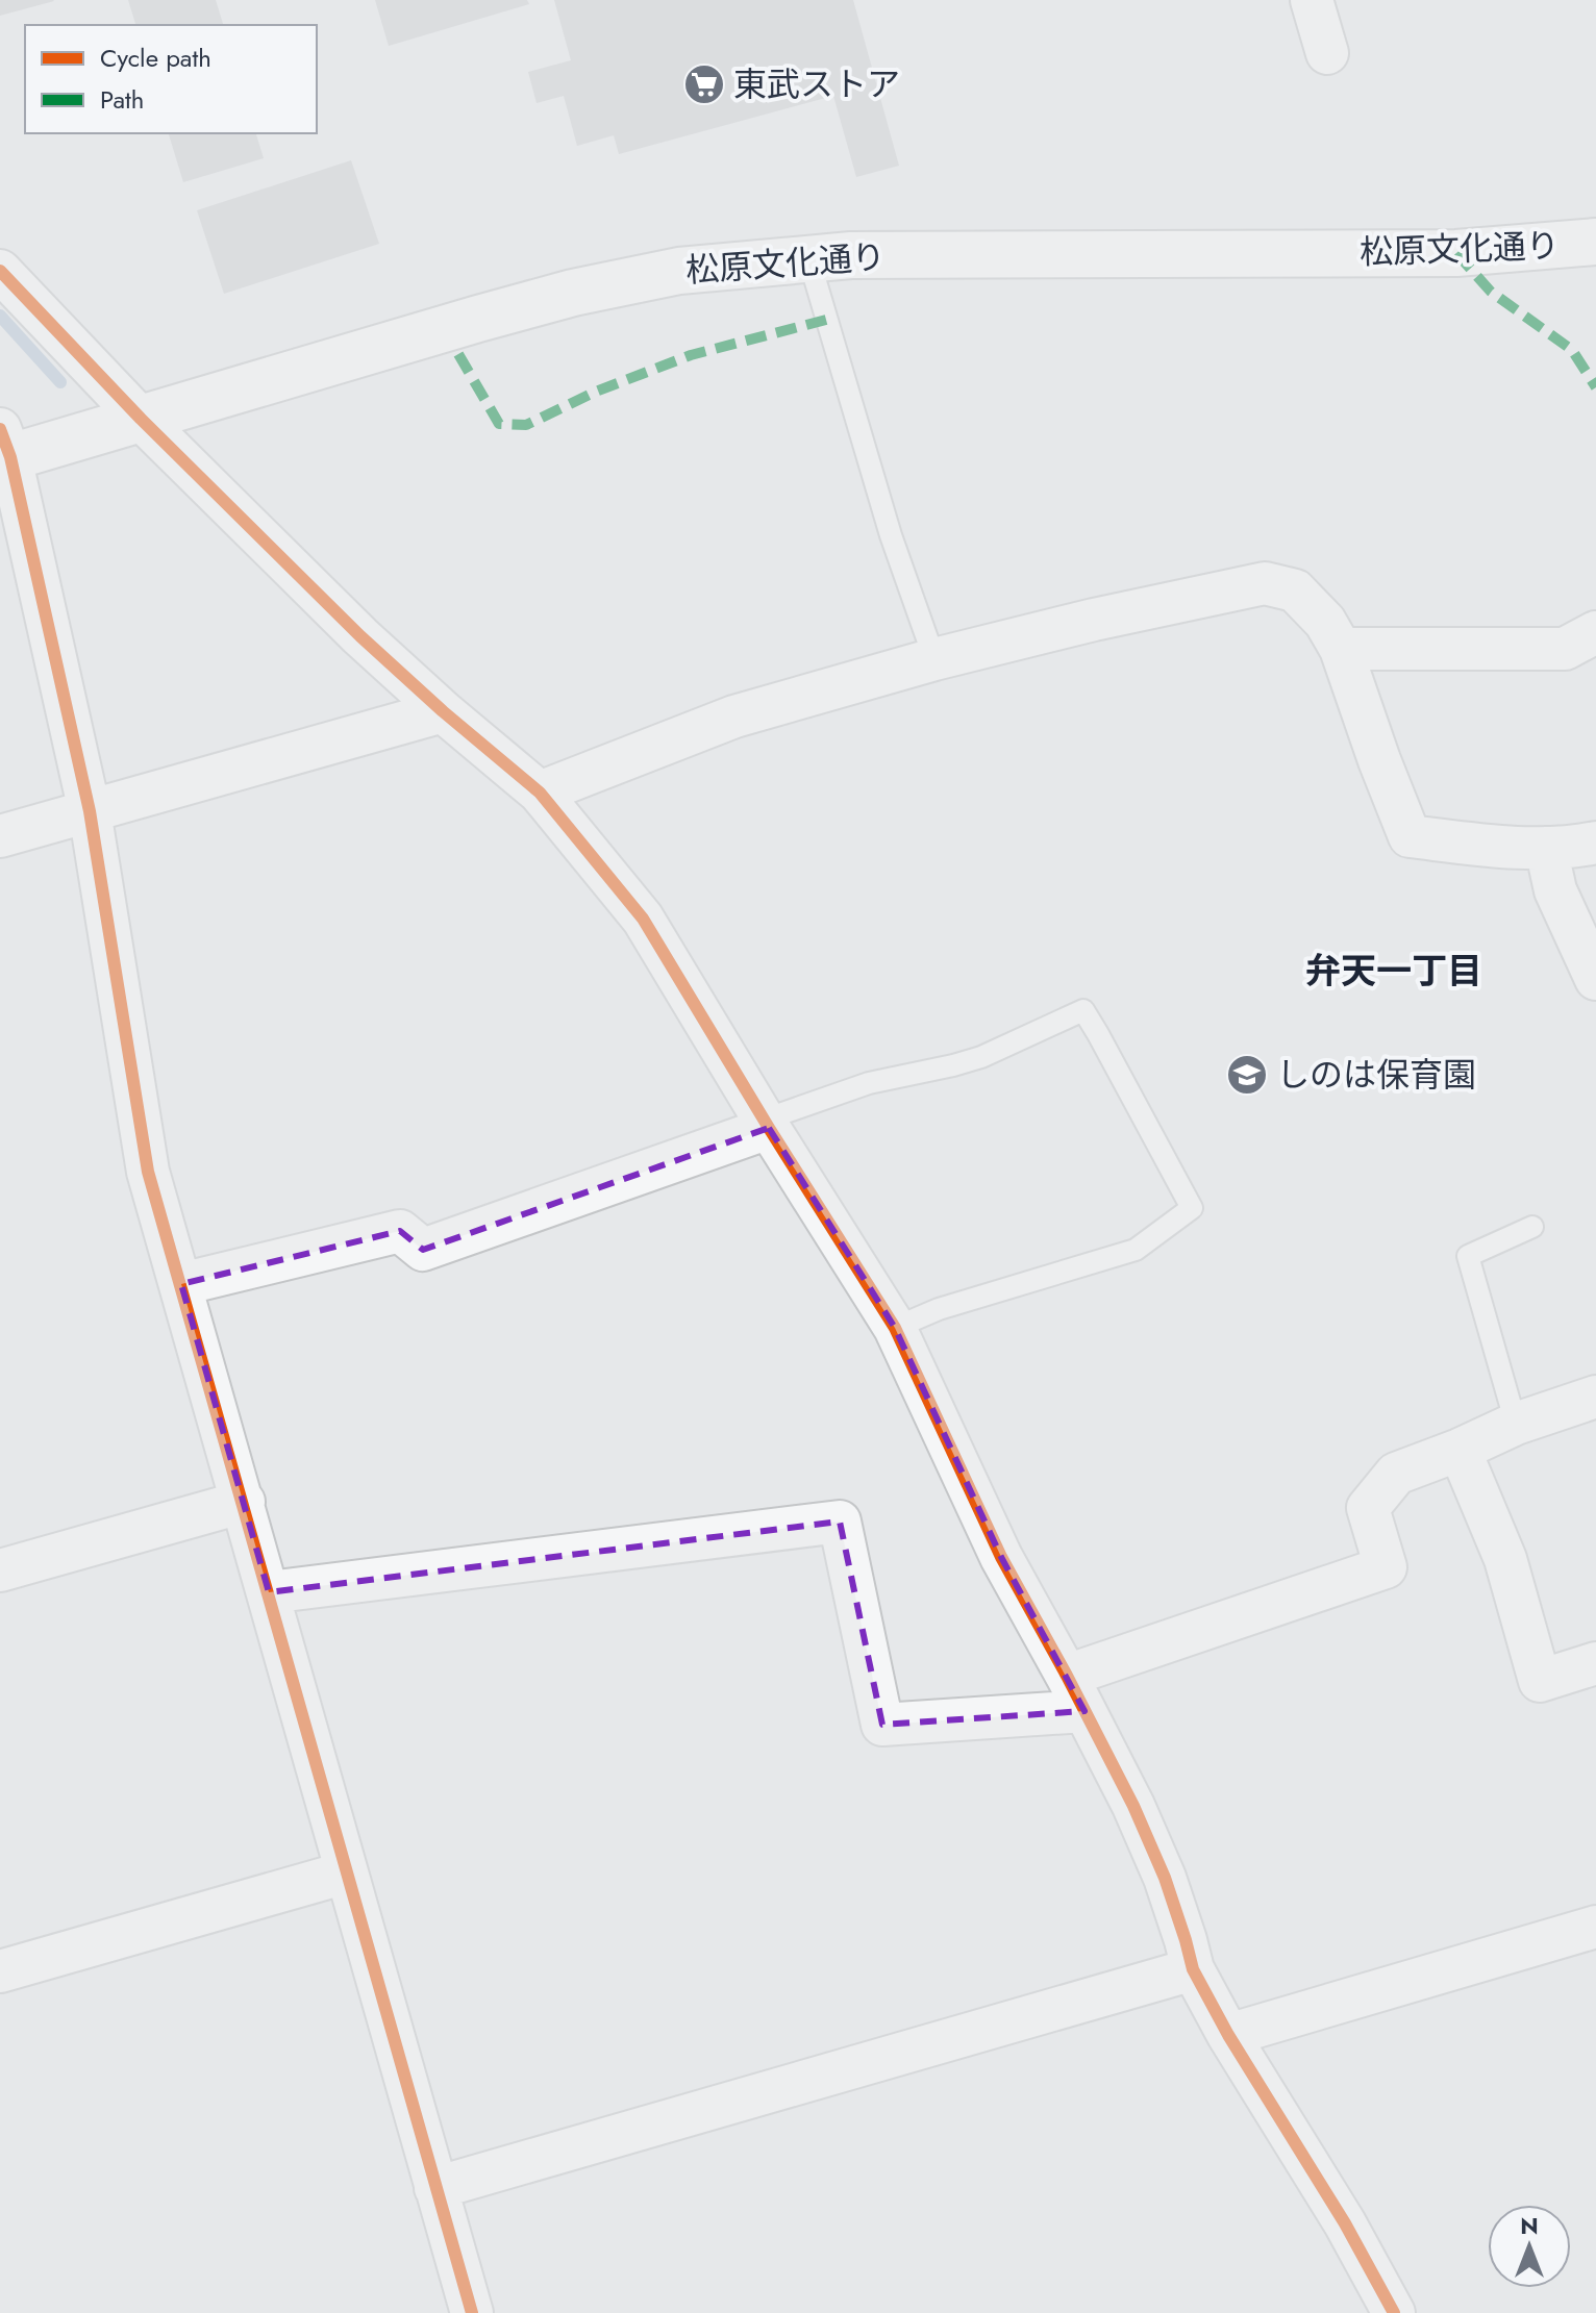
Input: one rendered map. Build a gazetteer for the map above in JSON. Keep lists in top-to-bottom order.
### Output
{
  "streets": {
    "street": ["松原文化通り"]
  },
  "districts": ["弁天一丁目"],
  "places": {
    "supermarket": ["東武ストア"],
    "school or university": ["しのは保育園"]
  },
  "legend": ["Cycle path", "Path"],
  "north": "top"
}
